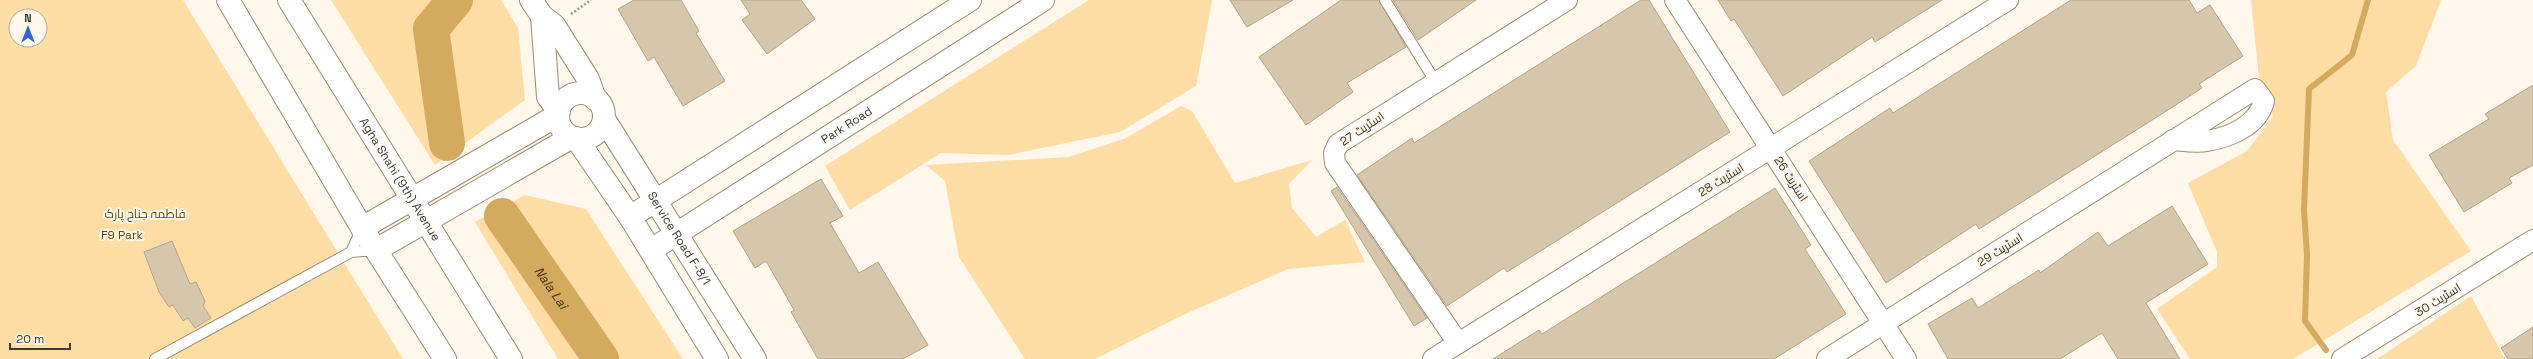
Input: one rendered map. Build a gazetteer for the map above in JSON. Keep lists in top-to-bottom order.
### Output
{
  "streets": {
    "street": [
      "Park Road",
      "اسٹریٹ 27",
      "Agha Shahi (9th) Avenue",
      "اسٹریٹ 26",
      "اسٹریٹ 28",
      "Service Road F-8/1",
      "اسٹریٹ 29",
      "اسٹریٹ 30"
    ]
  },
  "crossings": [
    ["Park Road", "Service Road F-8/1"],
    ["اسٹریٹ 27", "اسٹریٹ 28"],
    ["اسٹریٹ 26", "اسٹریٹ 28"],
    ["اسٹریٹ 26", "اسٹریٹ 29"]
  ],
  "water": ["Nala Lai"],
  "parks": ["فاطمہ جناح پارک", "F9 Park"],
  "scale_bar": "20 m",
  "north": "top"
}
